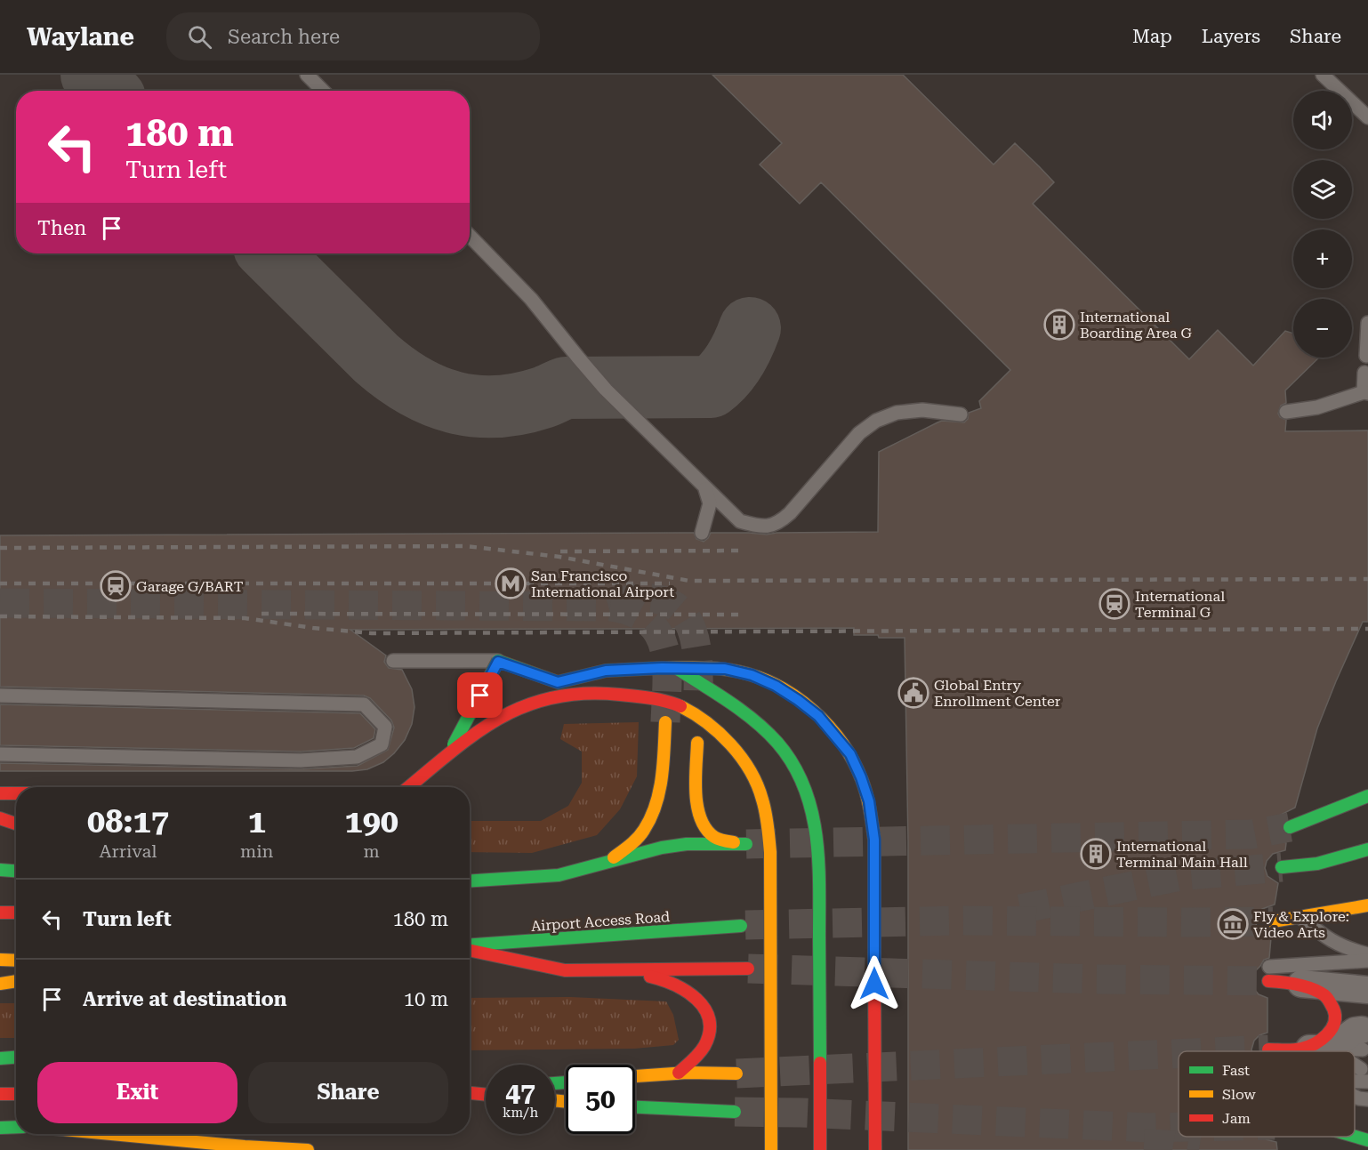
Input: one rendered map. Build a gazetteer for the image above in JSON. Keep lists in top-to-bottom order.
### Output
{
  "streets": {
    "main road": ["Airport Access Road"]
  },
  "places": {
    "building": ["International Boarding Area G", "International Terminal Main Hall"],
    "metro station": ["San Francisco International Airport"],
    "station": ["Garage G/BART", "International Terminal G"],
    "public building": ["Global Entry Enrollment Center"],
    "museum": ["Fly & Explore: Video Arts"]
  },
  "legend": ["Fast", "Slow", "Jam"],
  "page": {
    "header": "Waylane",
    "search": "Search here",
    "nav": ["Map", "Layers", "Share"],
    "map_buttons": ["+", "−"],
    "turn": ["180 m", "Turn left"],
    "then": "Then",
    "eta": [
      "08:17",
      "Arrival",
      "1",
      "min",
      "190",
      "m"
    ],
    "list": [
      {
        "name": "Turn left",
        "value": "180 m"
      },
      {
        "name": "Arrive at destination",
        "value": "10 m"
      }
    ],
    "buttons": ["Exit", "Share"],
    "speed": "47 km/h",
    "limit": "50"
  }
}
